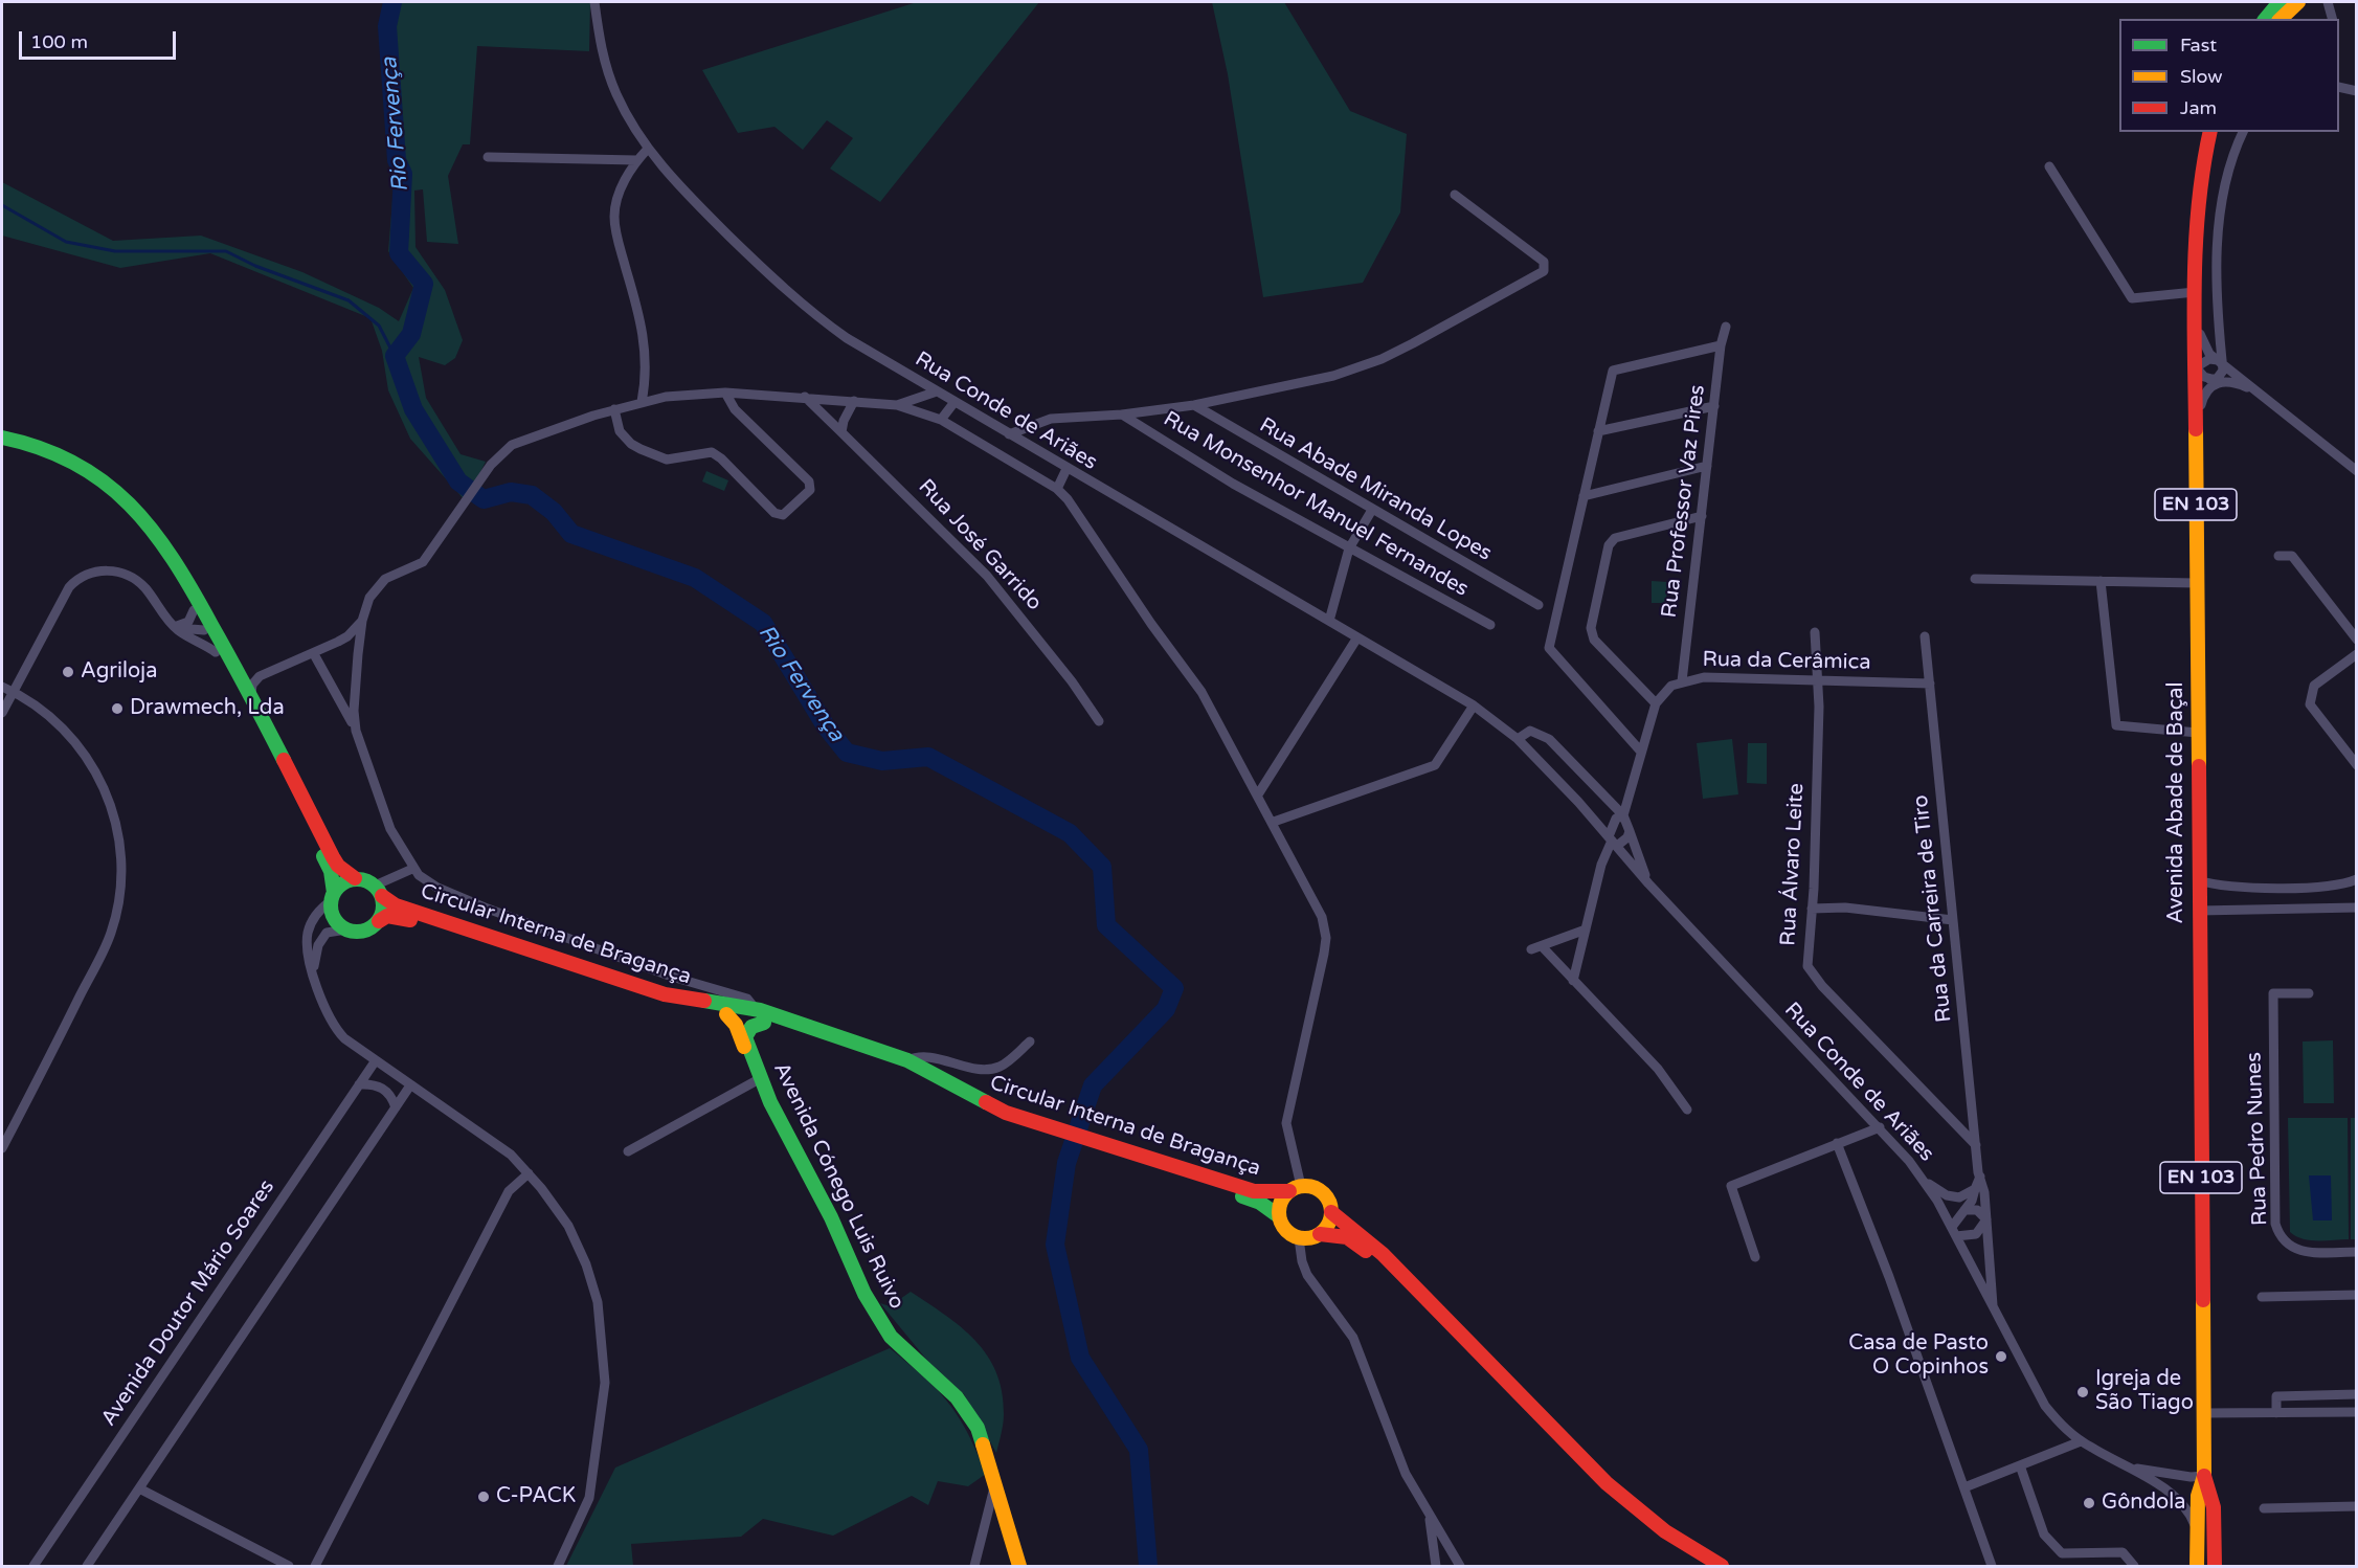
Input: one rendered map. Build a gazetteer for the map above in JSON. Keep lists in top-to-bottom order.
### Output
{
  "streets": {
    "main road": [
      "EN 103",
      "Avenida Abade de Baçal",
      "Circular Interna de Bragança",
      "Avenida Cónego Luis Ruivo"
    ],
    "street": [
      "Rua Conde de Ariães",
      "Rua Abade Miranda Lopes",
      "Rua Professor Vaz Pires",
      "Rua Monsenhor Manuel Fernandes",
      "Rua José Garrido",
      "Rua da Cerâmica",
      "Rua Álvaro Leite",
      "Rua da Carreira de Tiro",
      "Rua Pedro Nunes",
      "Avenida Doutor Mário Soares"
    ]
  },
  "crossings": [
    ["Rua Conde de Ariães", "Rua da Cerâmica"],
    ["Rua Conde de Ariães", "Avenida Abade de Baçal"],
    ["Rua Conde de Ariães", "Rua da Carreira de Tiro"],
    ["Rua Professor Vaz Pires", "Rua da Cerâmica"],
    ["Rua da Cerâmica", "Rua Álvaro Leite"],
    ["Rua da Cerâmica", "Rua da Carreira de Tiro"],
    ["Rua Álvaro Leite", "Rua da Carreira de Tiro"],
    ["Circular Interna de Bragança", "Avenida Cónego Luis Ruivo"]
  ],
  "water": ["Rio Fervença"],
  "places": [
    "Agriloja",
    "Drawmech, Lda",
    "Casa de Pasto O Copinhos",
    "Igreja de São Tiago",
    "C-PACK",
    "Gôndola"
  ],
  "legend": ["Fast", "Slow", "Jam"],
  "scale_bar": "100 m"
}
